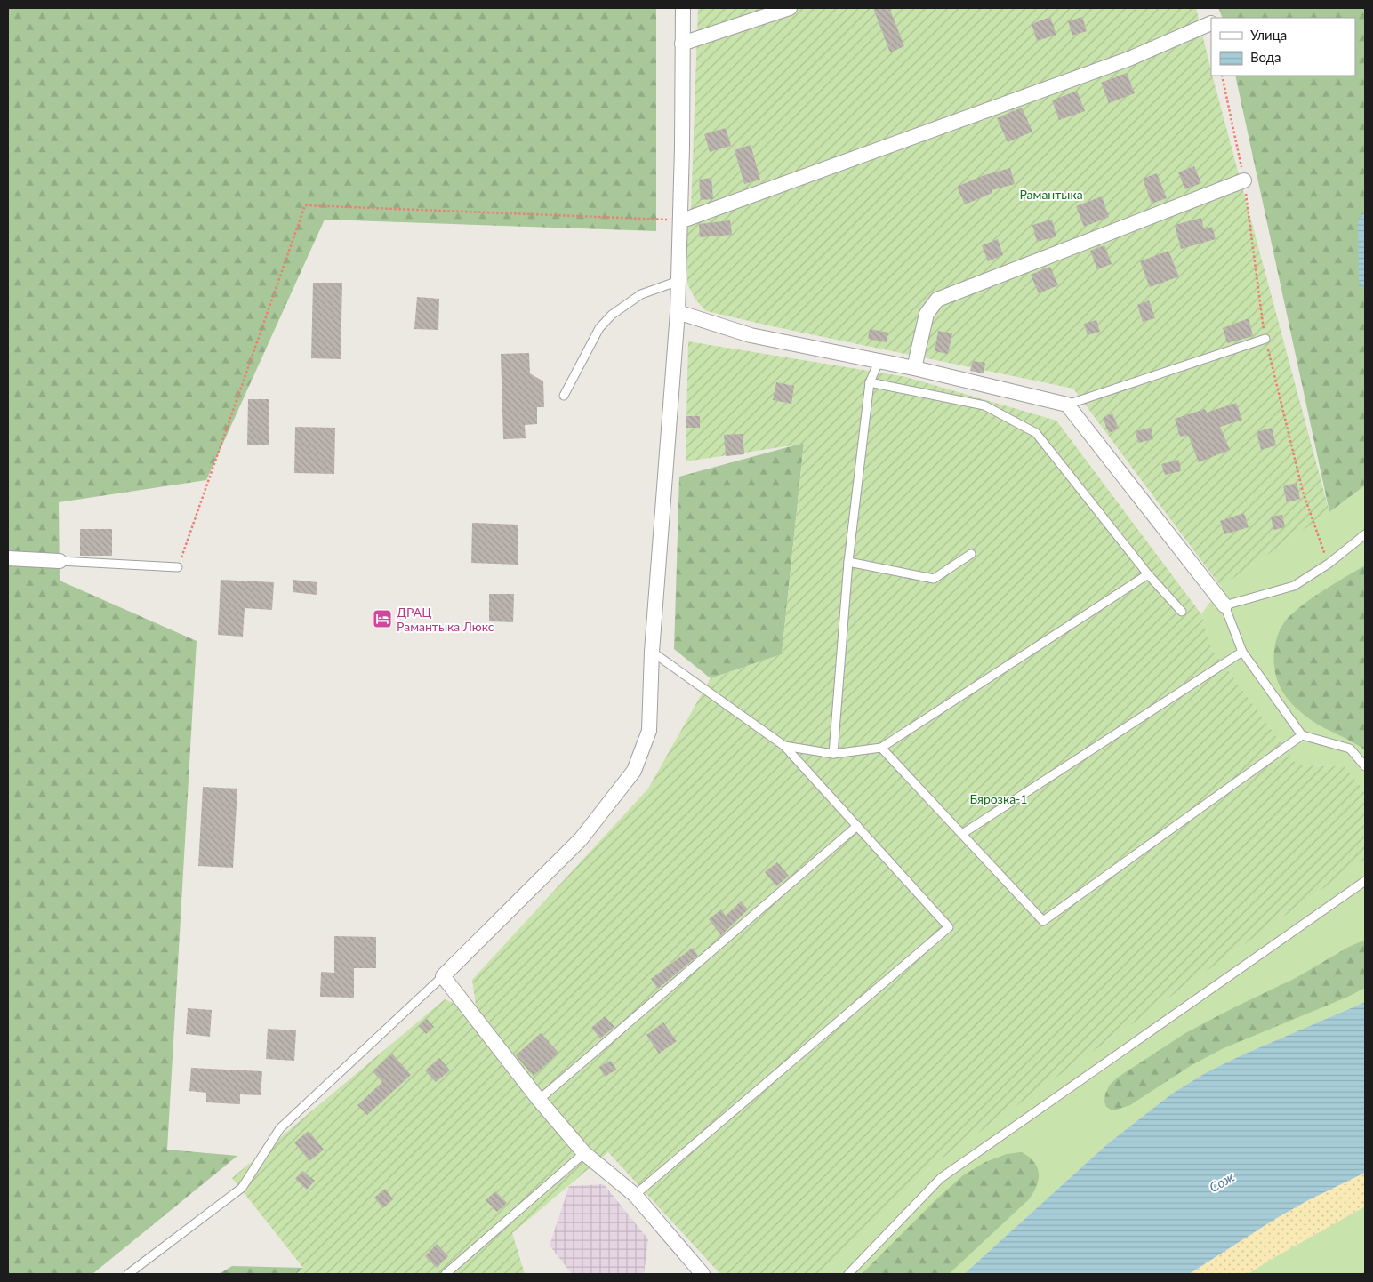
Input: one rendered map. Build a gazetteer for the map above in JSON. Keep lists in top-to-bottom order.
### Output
{
  "water": ["Сож"],
  "parks": ["Рамантыка", "Бярозка-1"],
  "places": {
    "hotel": ["ДРАЦ Рамантыка Люкс"]
  },
  "legend": ["Улица", "Вода"]
}
